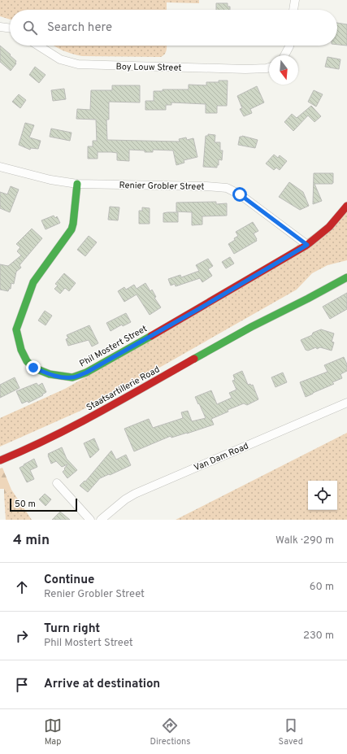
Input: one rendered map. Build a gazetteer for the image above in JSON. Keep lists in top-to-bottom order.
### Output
{
  "streets": {
    "street": [
      "Boy Louw Street",
      "Renier Grobler Street",
      "Phil Mostert Street",
      "Staatsartillerie Road",
      "Van Dam Road"
    ]
  },
  "crossings": [
    ["Renier Grobler Street", "Phil Mostert Street"]
  ],
  "scale_bar": "50 m",
  "north": "bottom",
  "page": {
    "search": "Search here",
    "scale": "50 m",
    "heading": ["4 min", "Walk · 290 m"],
    "list": [
      ["Continue", "Renier Grobler Street", "60 m"],
      ["Turn right", "Phil Mostert Street", "230 m"],
      "Arrive at destination"
    ],
    "nav": ["Map", "Directions", "Saved"]
  }
}
